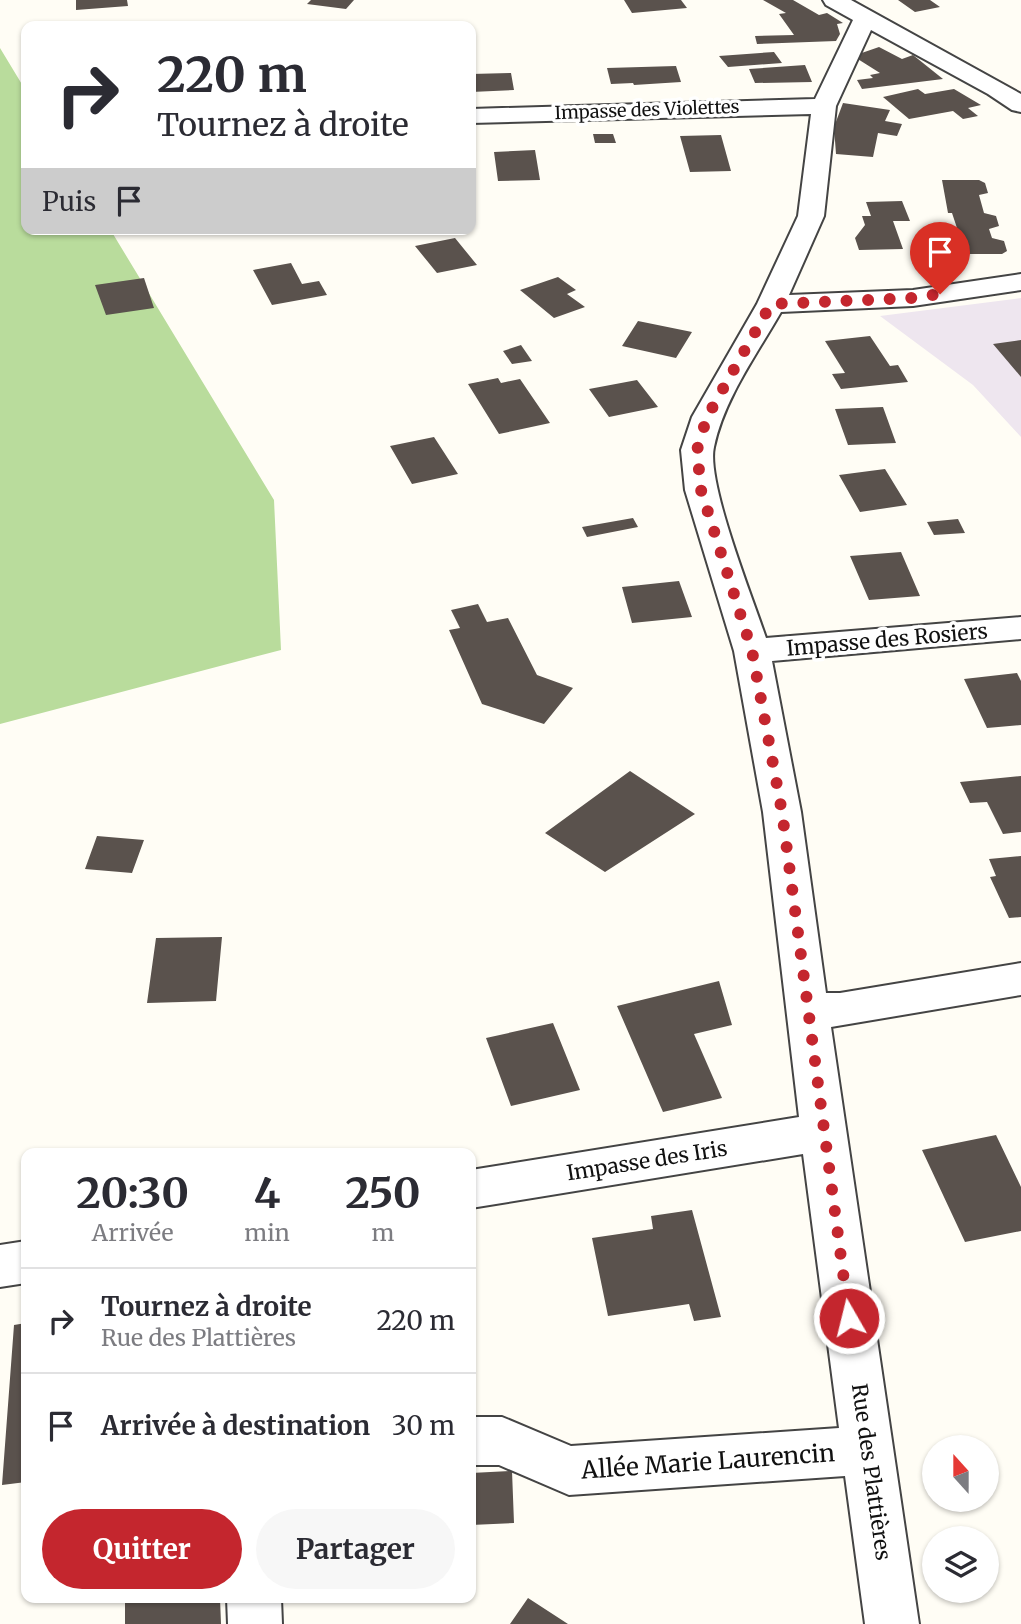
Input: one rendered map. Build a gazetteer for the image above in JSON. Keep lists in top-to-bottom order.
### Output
{
  "streets": {
    "street": [
      "Impasse des Violettes",
      "Impasse des Rosiers",
      "Impasse des Iris",
      "Allée Marie Laurencin",
      "Rue des Plattières"
    ]
  },
  "crossings": [
    ["Impasse des Violettes", "Rue des Plattières"],
    ["Impasse des Rosiers", "Rue des Plattières"],
    ["Impasse des Iris", "Rue des Plattières"],
    ["Allée Marie Laurencin", "Rue des Plattières"]
  ],
  "north": "top",
  "page": {
    "turn": ["220 m", "Tournez à droite"],
    "then": "Puis",
    "eta": [
      "20:30",
      "Arrivée",
      "4",
      "min",
      "250",
      "m"
    ],
    "list": [
      {
        "name": "Tournez à droite",
        "note": "Rue des Plattières",
        "value": "220 m"
      },
      {
        "name": "Arrivée à destination",
        "value": "30 m"
      }
    ],
    "buttons": ["Quitter", "Partager"]
  }
}
